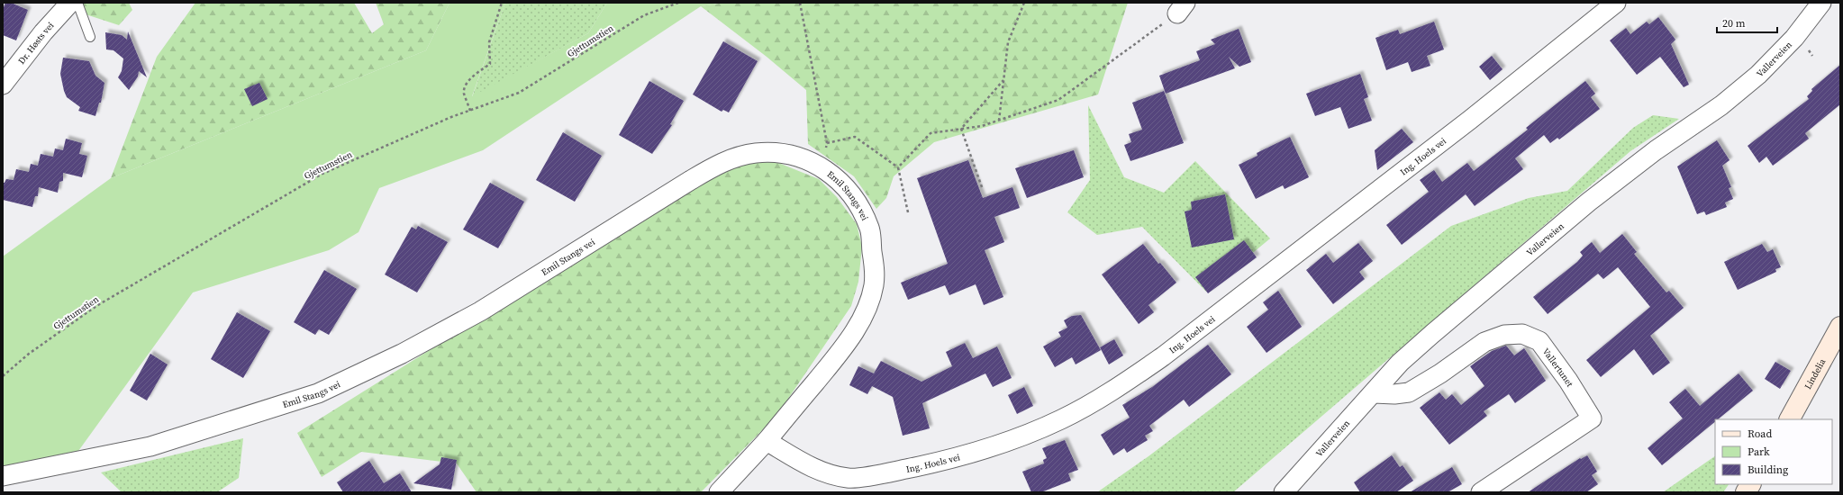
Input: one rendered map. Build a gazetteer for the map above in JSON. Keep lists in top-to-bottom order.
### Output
{
  "streets": {
    "main road": ["Lindelia"],
    "street": [
      "Dr. Høsts vei",
      "Vallerveien",
      "Ing. Hoels vei",
      "Emil Stangs vei",
      "Vallertunet"
    ],
    "path": ["Gjettumstien"]
  },
  "crossings": [
    ["Vallerveien", "Vallertunet"],
    ["Ing. Hoels vei", "Emil Stangs vei"]
  ],
  "legend": ["Road", "Park", "Building"],
  "scale_bar": "20 m"
}
